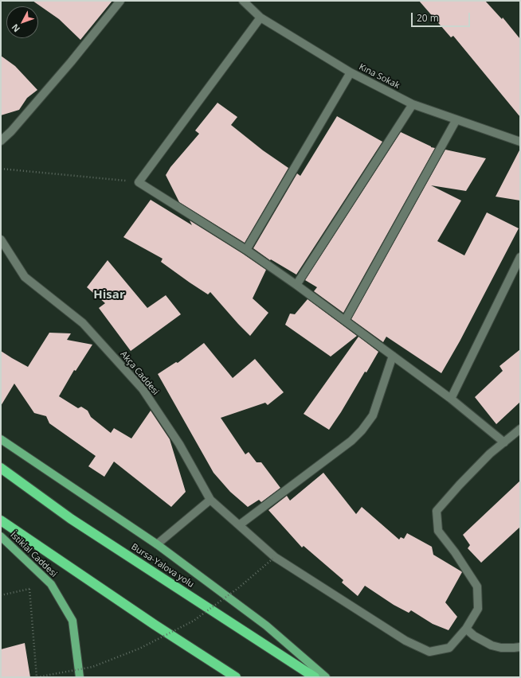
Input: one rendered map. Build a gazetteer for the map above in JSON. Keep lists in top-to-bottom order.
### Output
{
  "streets": {
    "highway": ["Bursa-Yalova yolu"],
    "main road": ["İstiklal Caddesi"],
    "street": ["Kına Sokak", "Akça Caddesi"]
  },
  "districts": ["Hisar"],
  "scale_bar": "20 m",
  "north": "bottom left"
}
